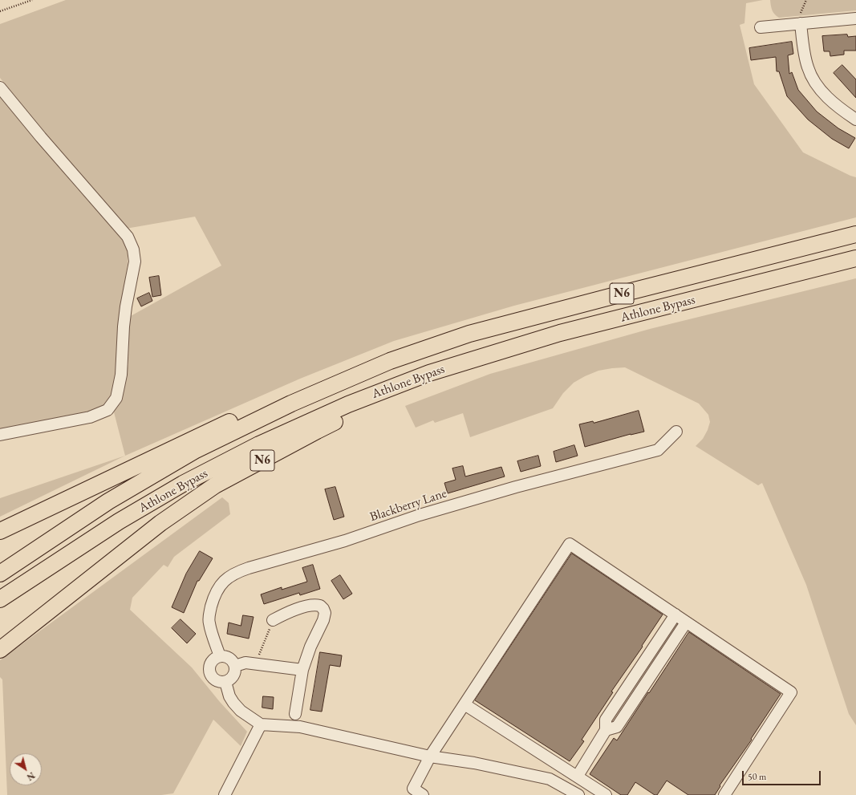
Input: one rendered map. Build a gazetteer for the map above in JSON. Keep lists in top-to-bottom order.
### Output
{
  "streets": {
    "highway": ["N6", "Athlone Bypass"],
    "street": ["Blackberry Lane"]
  },
  "crossings": [
    ["N6", "Athlone Bypass"]
  ],
  "scale_bar": "50 m",
  "north": "bottom right"
}
